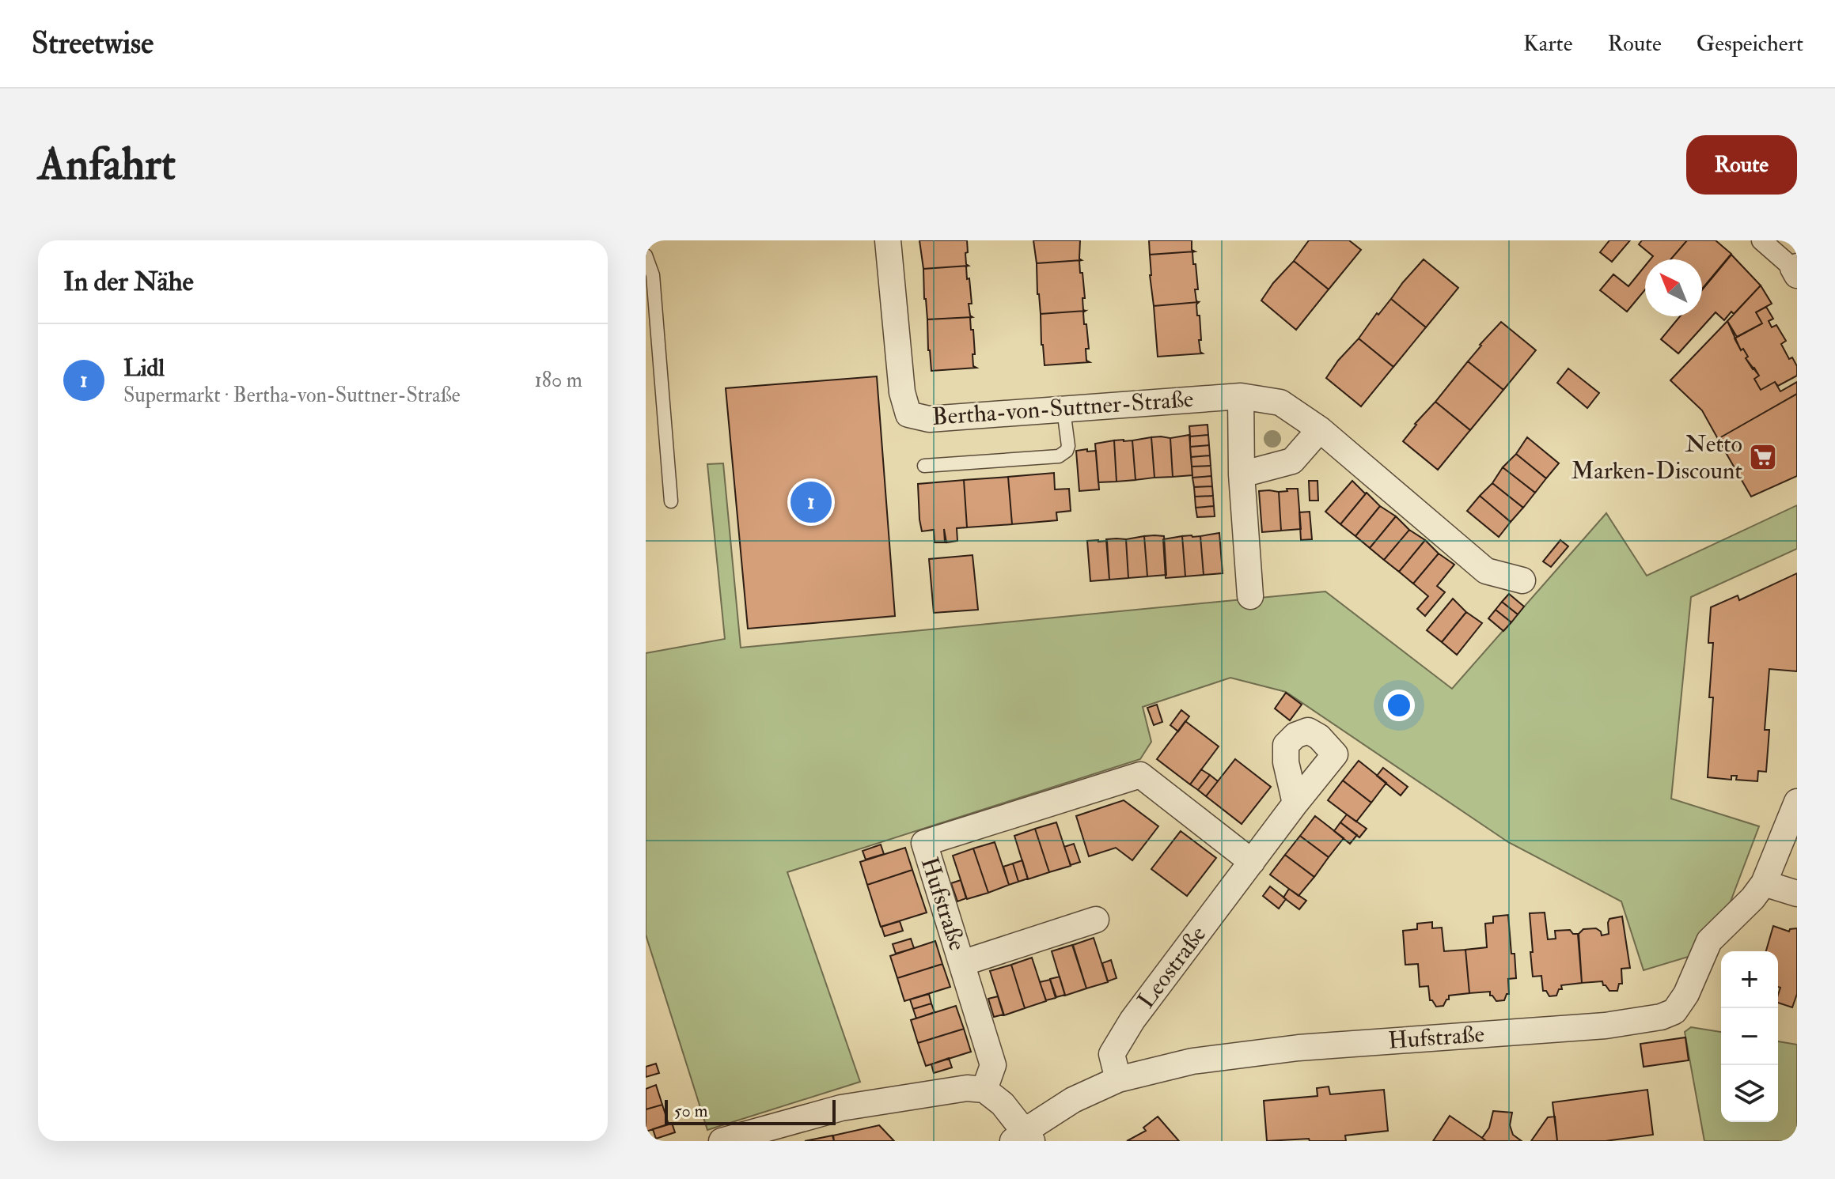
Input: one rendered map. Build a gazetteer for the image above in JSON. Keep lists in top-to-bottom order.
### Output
{
  "streets": {
    "street": ["Bertha-von-Suttner-Straße", "Hufstraße", "Leostraße"]
  },
  "crossings": [
    ["Hufstraße", "Leostraße"]
  ],
  "places": {
    "supermarket": ["Netto Marken-Discount"]
  },
  "scale_bar": "50 m",
  "north": "top left",
  "page": {
    "header": "Streetwise",
    "nav": ["Karte", "Route", "Gespeichert"],
    "buttons": "Route",
    "title": "Anfahrt",
    "heading": "In der Nähe",
    "list": [
      {
        "mark": "1",
        "name": "Lidl",
        "note": "Supermarkt · Bertha-von-Suttner-Straße",
        "value": "180 m"
      }
    ],
    "pins": "1",
    "map_buttons": ["+", "−"],
    "scale": "50 m"
  }
}
